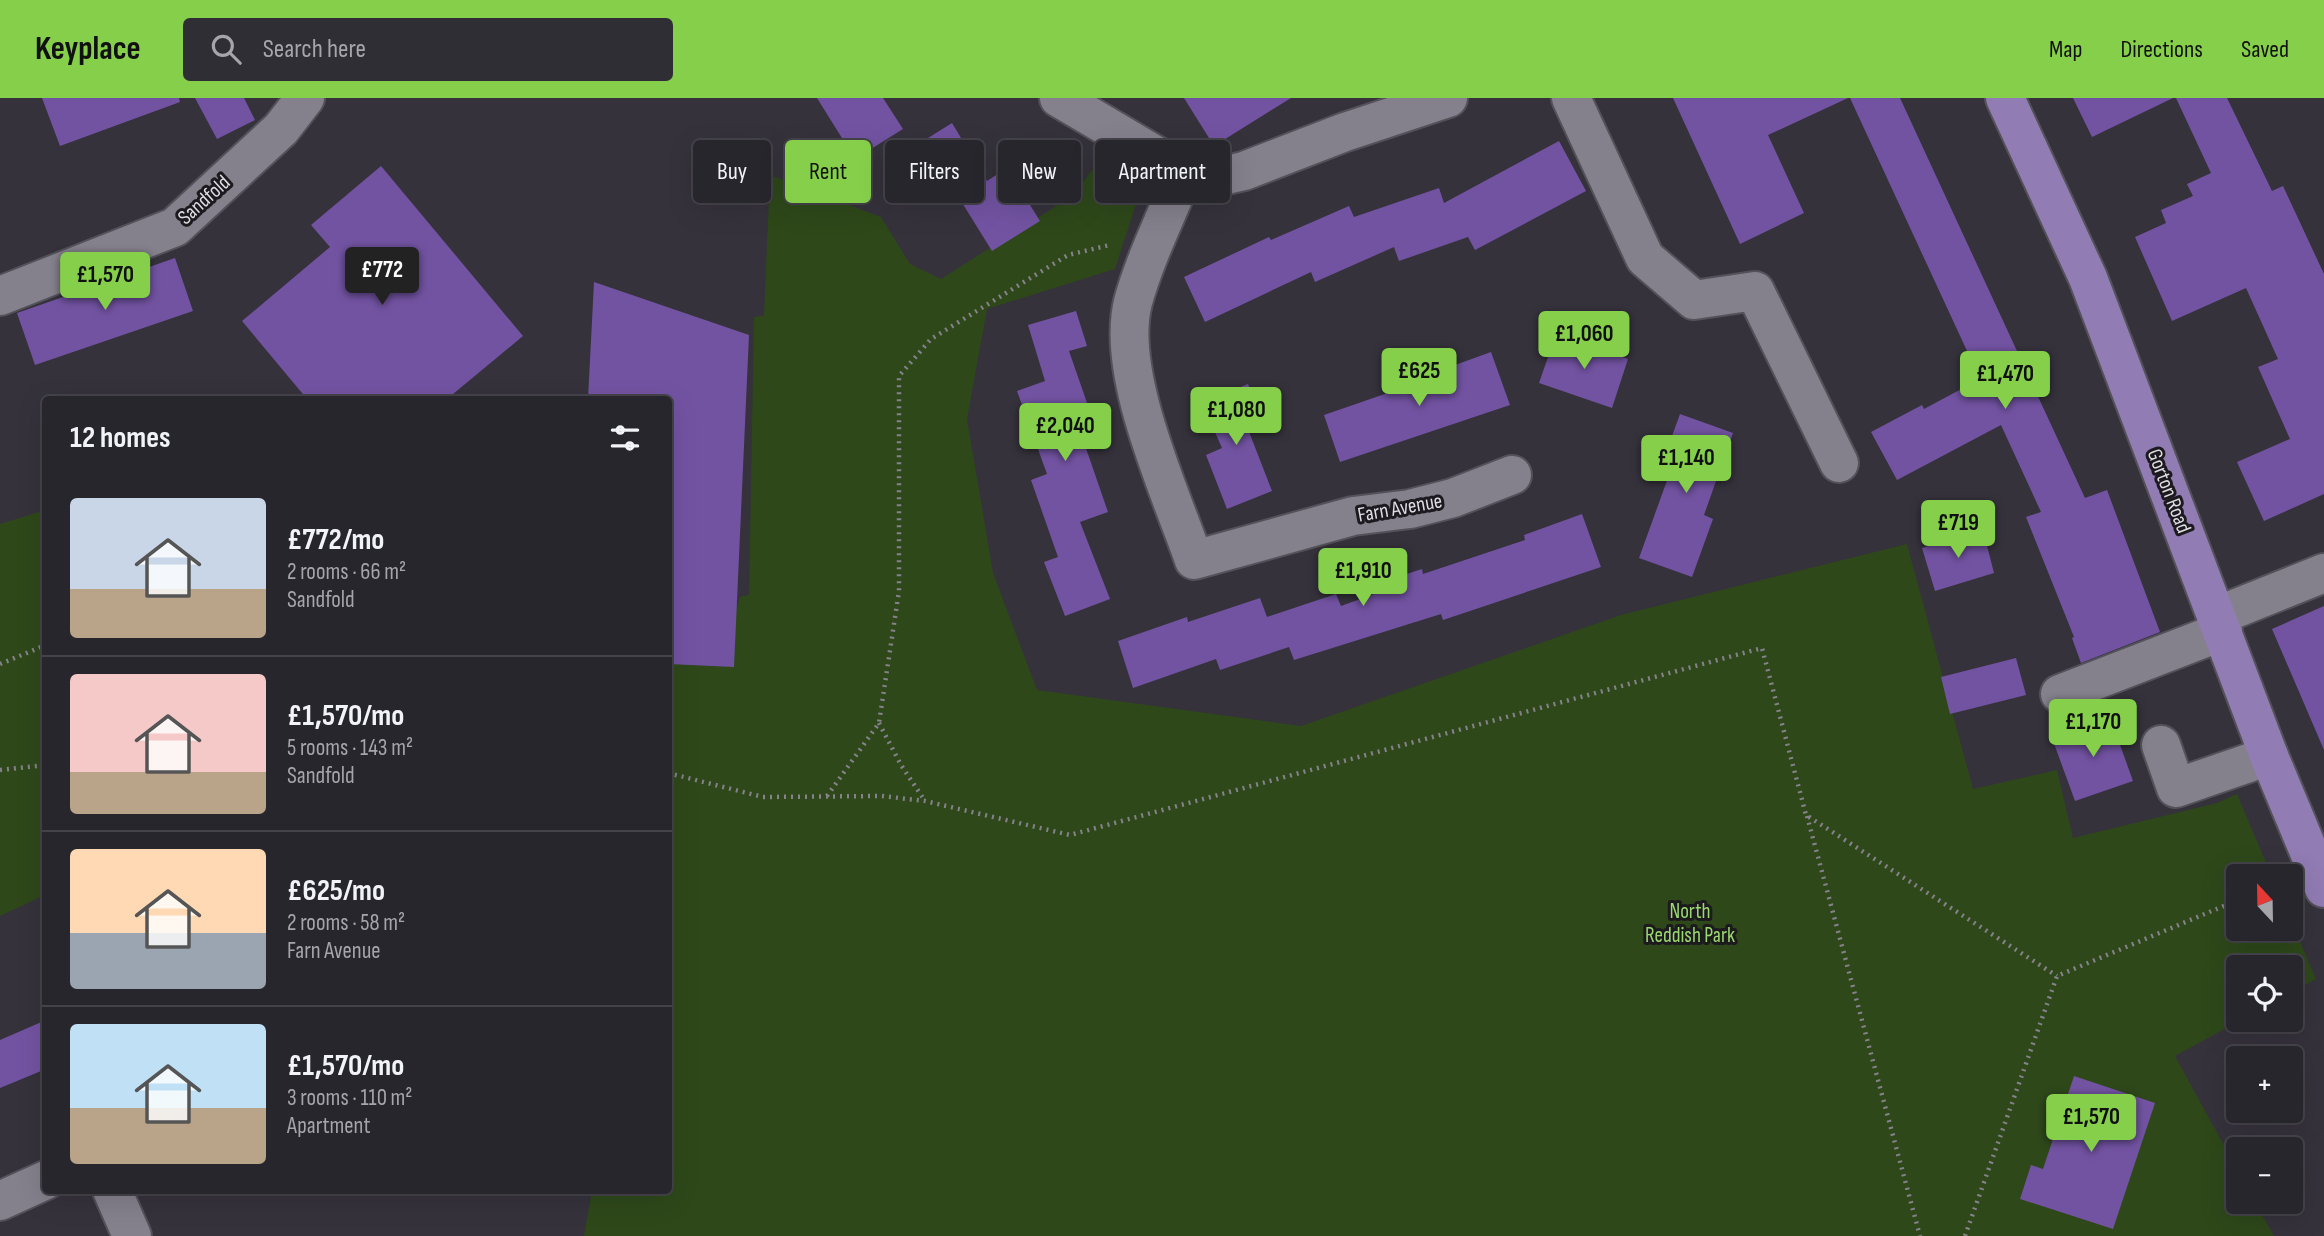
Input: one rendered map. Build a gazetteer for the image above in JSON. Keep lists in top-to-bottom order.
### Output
{
  "streets": {
    "main road": ["Gorton Road"],
    "street": ["Sandfold", "Farn Avenue"]
  },
  "parks": ["North Reddish Park"],
  "north": "top",
  "page": {
    "header": "Keyplace",
    "search": "Search here",
    "nav": ["Map", "Directions", "Saved"],
    "chip": [
      "Buy",
      "Rent",
      "Filters",
      "New",
      "Apartment"
    ],
    "price": [
      "£772",
      "£1,570",
      "£1,060",
      "£625",
      "£1,470",
      "£1,080",
      "£2,040",
      "£1,140",
      "£719",
      "£1,910",
      "£1,170",
      "£1,570"
    ],
    "heading": "12 homes",
    "list": [
      {
        "name": "£772/mo",
        "note": "2 rooms · 66 m² · Sandfold"
      },
      {
        "name": "£1,570/mo",
        "note": "5 rooms · 143 m² · Sandfold"
      },
      {
        "name": "£625/mo",
        "note": "2 rooms · 58 m² · Farn Avenue"
      },
      {
        "name": "£1,570/mo",
        "note": "3 rooms · 110 m² · Apartment"
      }
    ],
    "map_buttons": ["+", "−"]
  }
}
